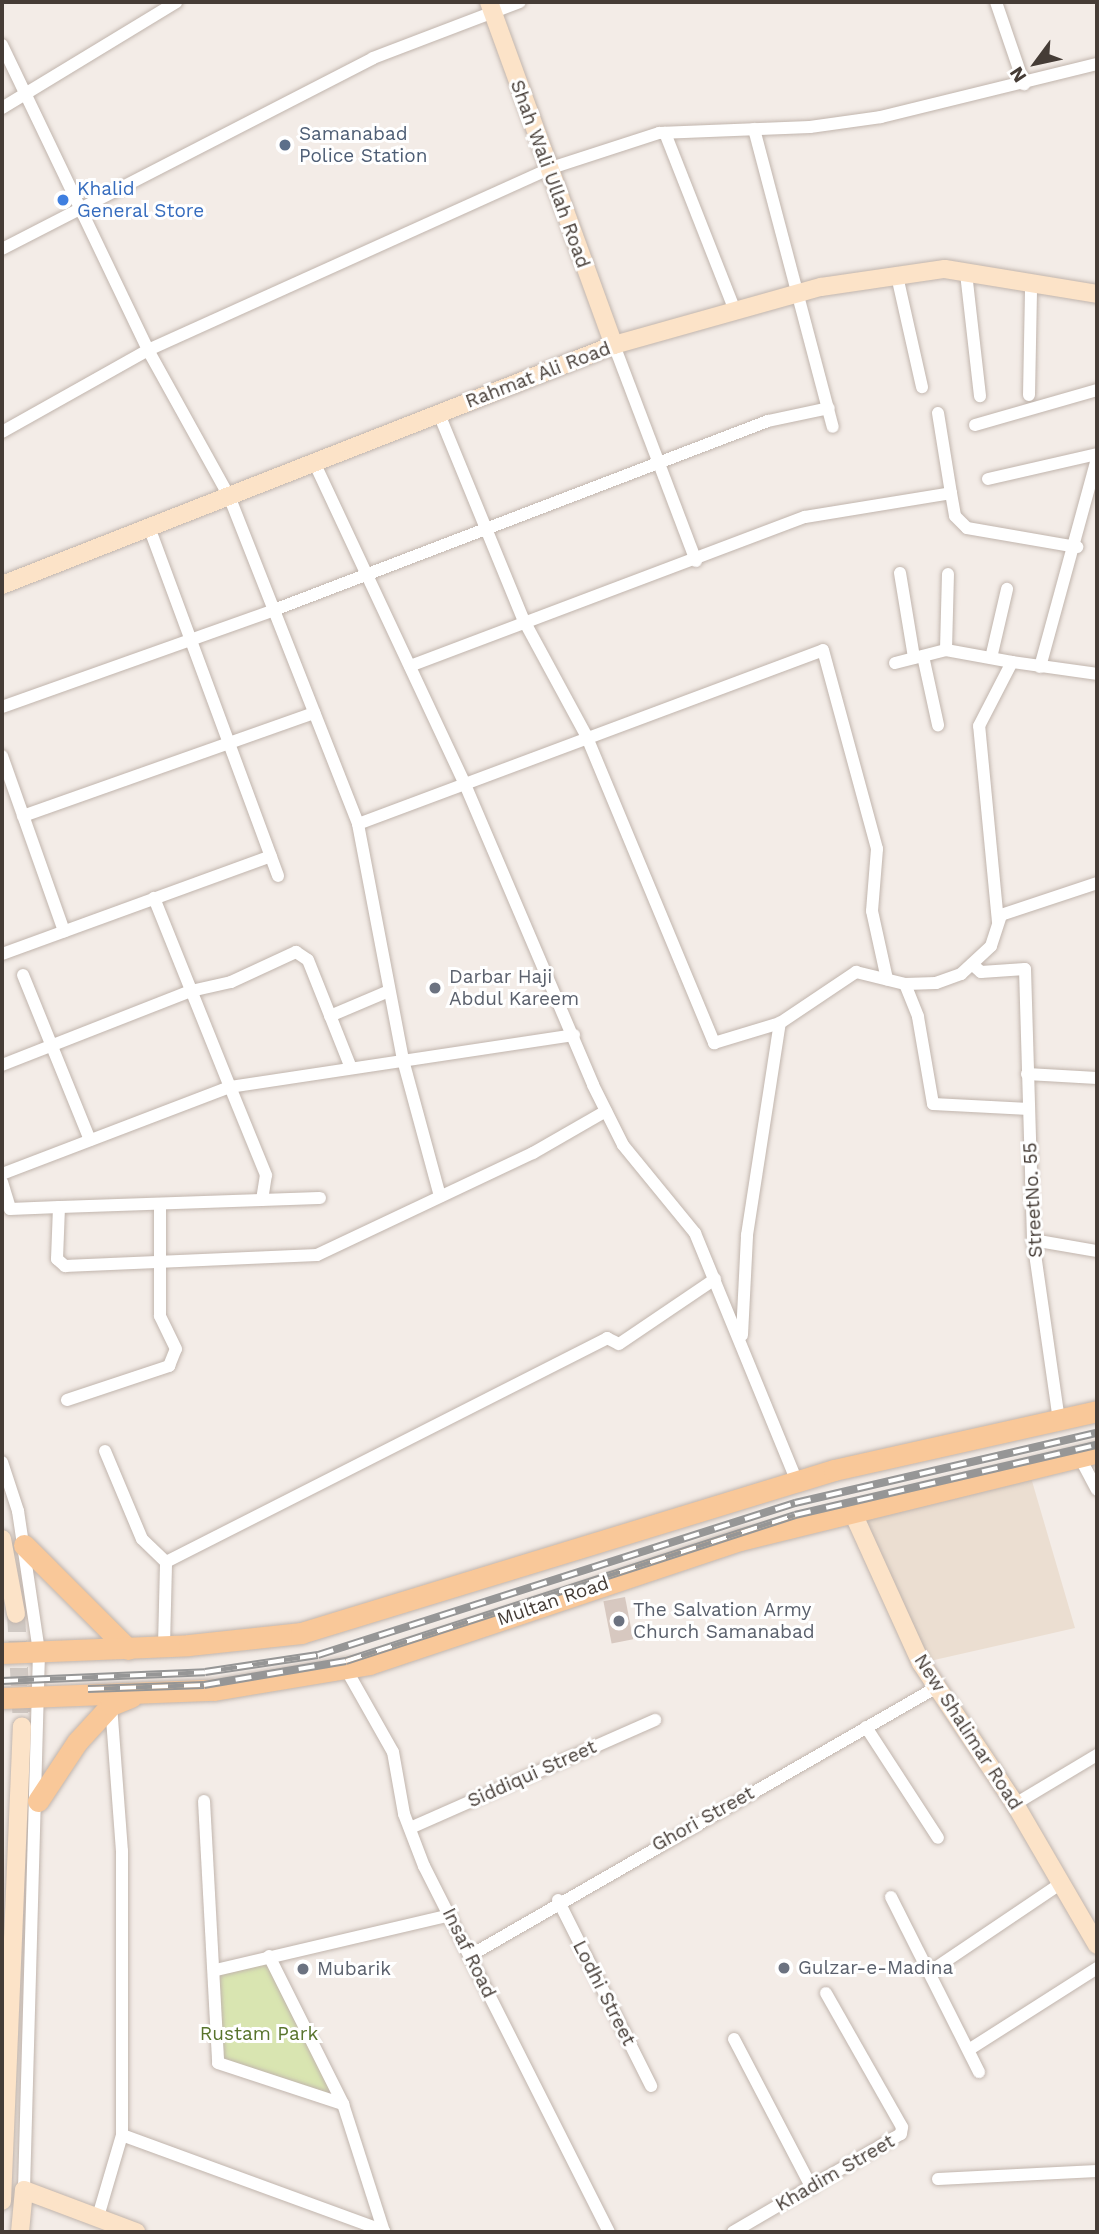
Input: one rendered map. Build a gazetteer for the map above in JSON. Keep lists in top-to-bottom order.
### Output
{
  "streets": {
    "main road": ["Multan Road"],
    "street": [
      "Shah Wali Ullah Road",
      "Rahmat Ali Road",
      "StreetNo. 55",
      "New Shalimar Road",
      "Siddiqui Street",
      "Ghori Street",
      "Insaf Road",
      "Lodhi Street",
      "Khadim Street"
    ]
  },
  "crossings": [
    ["Shah Wali Ullah Road", "Rahmat Ali Road"],
    ["Multan Road", "New Shalimar Road"],
    ["Multan Road", "Insaf Road"],
    ["New Shalimar Road", "Ghori Street"],
    ["Siddiqui Street", "Insaf Road"],
    ["Ghori Street", "Insaf Road"],
    ["Ghori Street", "Lodhi Street"]
  ],
  "parks": ["Rustam Park"],
  "places": [
    "Samanabad Police Station",
    "Khalid General Store",
    "Darbar Haji Abdul Kareem",
    "The Salvation Army Church Samanabad",
    "Gulzar-e-Madina",
    "Mubarik"
  ],
  "north": "bottom left"
}
